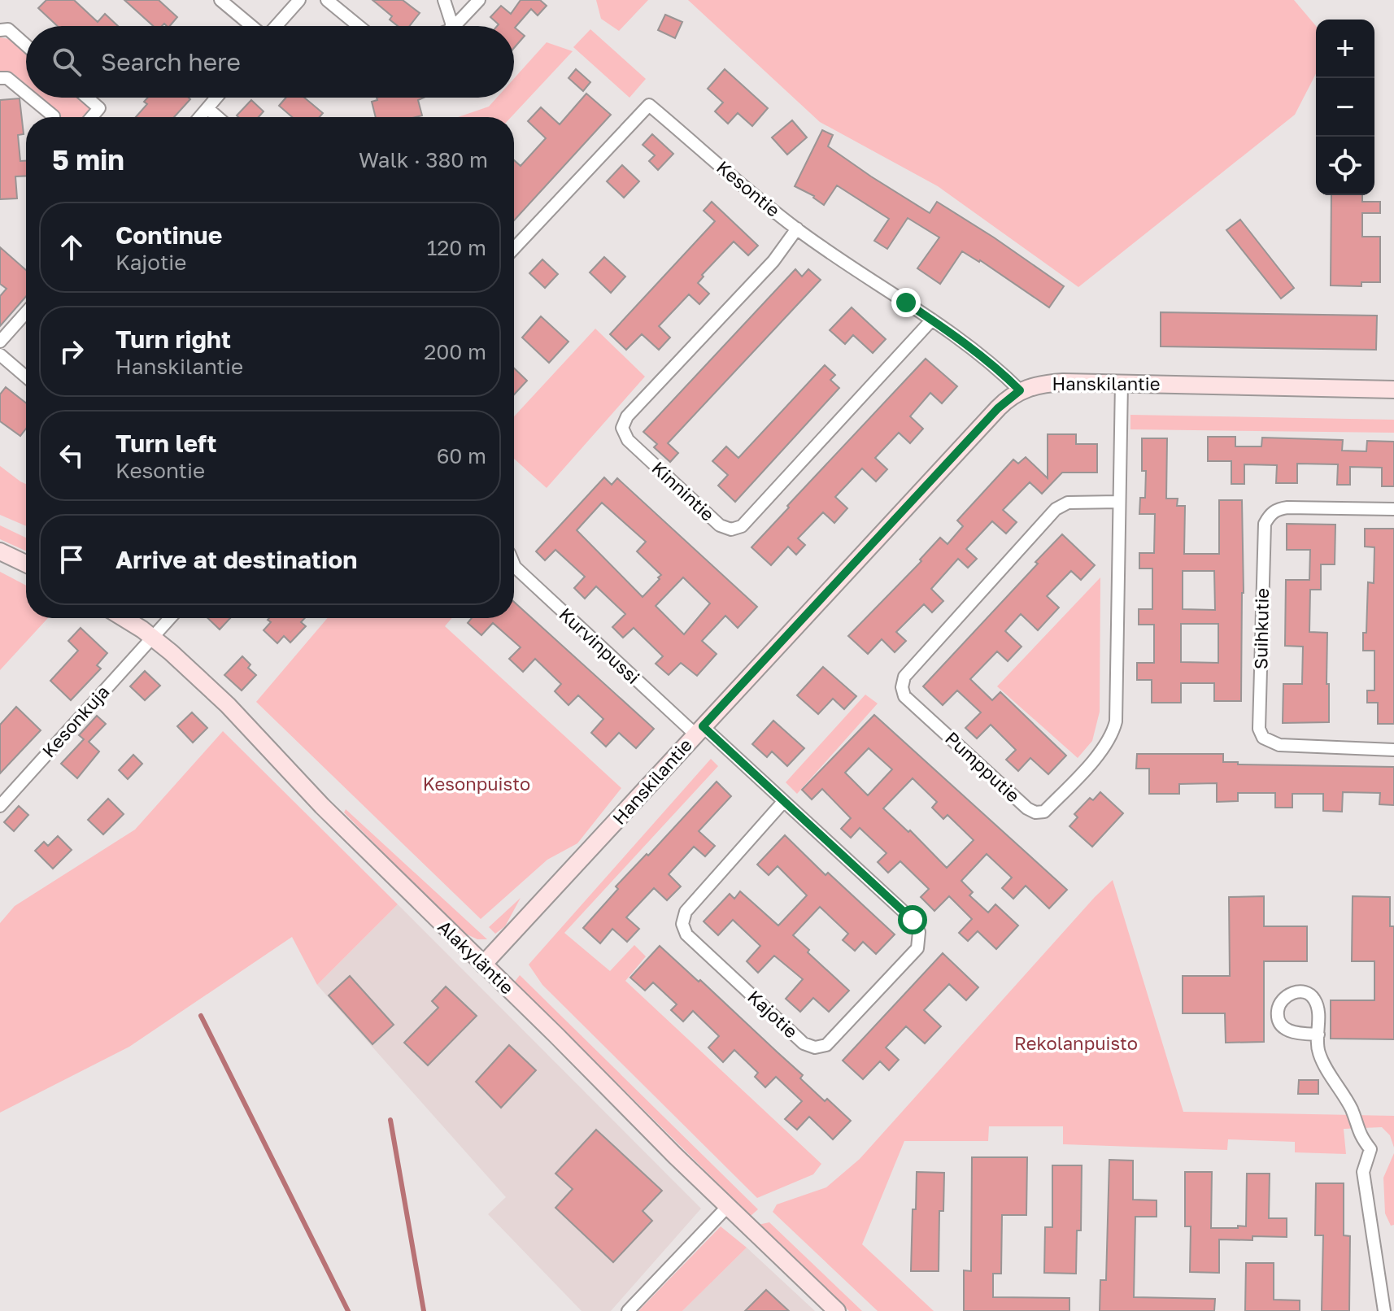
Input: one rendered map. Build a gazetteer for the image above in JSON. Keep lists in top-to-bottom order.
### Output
{
  "streets": {
    "street": [
      "Kesontie",
      "Hanskilantie",
      "Kinnintie",
      "Suihkutie",
      "Kurvinpussi",
      "Kesonkuja",
      "Pumpputie",
      "Alakyläntie",
      "Kajotie"
    ]
  },
  "crossings": [
    ["Kesontie", "Hanskilantie"],
    ["Kesontie", "Kinnintie"],
    ["Hanskilantie", "Kurvinpussi"],
    ["Hanskilantie", "Pumpputie"],
    ["Hanskilantie", "Alakyläntie"],
    ["Hanskilantie", "Kajotie"],
    ["Kurvinpussi", "Kajotie"],
    ["Kesonkuja", "Alakyläntie"]
  ],
  "parks": ["Kesonpuisto", "Rekolanpuisto"],
  "page": {
    "map_buttons": ["+", "−"],
    "search": "Search here",
    "heading": ["5 min", "Walk · 380 m"],
    "list": [
      ["Continue", "Kajotie", "120 m"],
      ["Turn right", "Hanskilantie", "200 m"],
      ["Turn left", "Kesontie", "60 m"],
      "Arrive at destination"
    ]
  }
}
